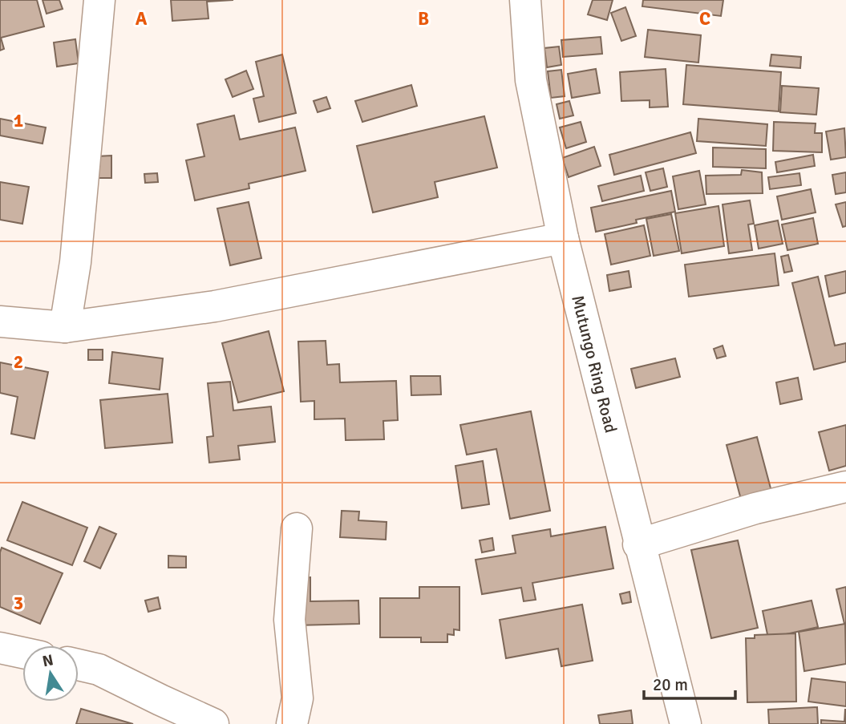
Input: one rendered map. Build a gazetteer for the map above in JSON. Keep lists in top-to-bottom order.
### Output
{
  "streets": {
    "street": ["Mutungo Ring Road"]
  },
  "scale_bar": "20 m",
  "north": "top",
  "grid": {
    "columns": ["A", "B", "C"],
    "rows": ["1", "2", "3"]
  }
}
